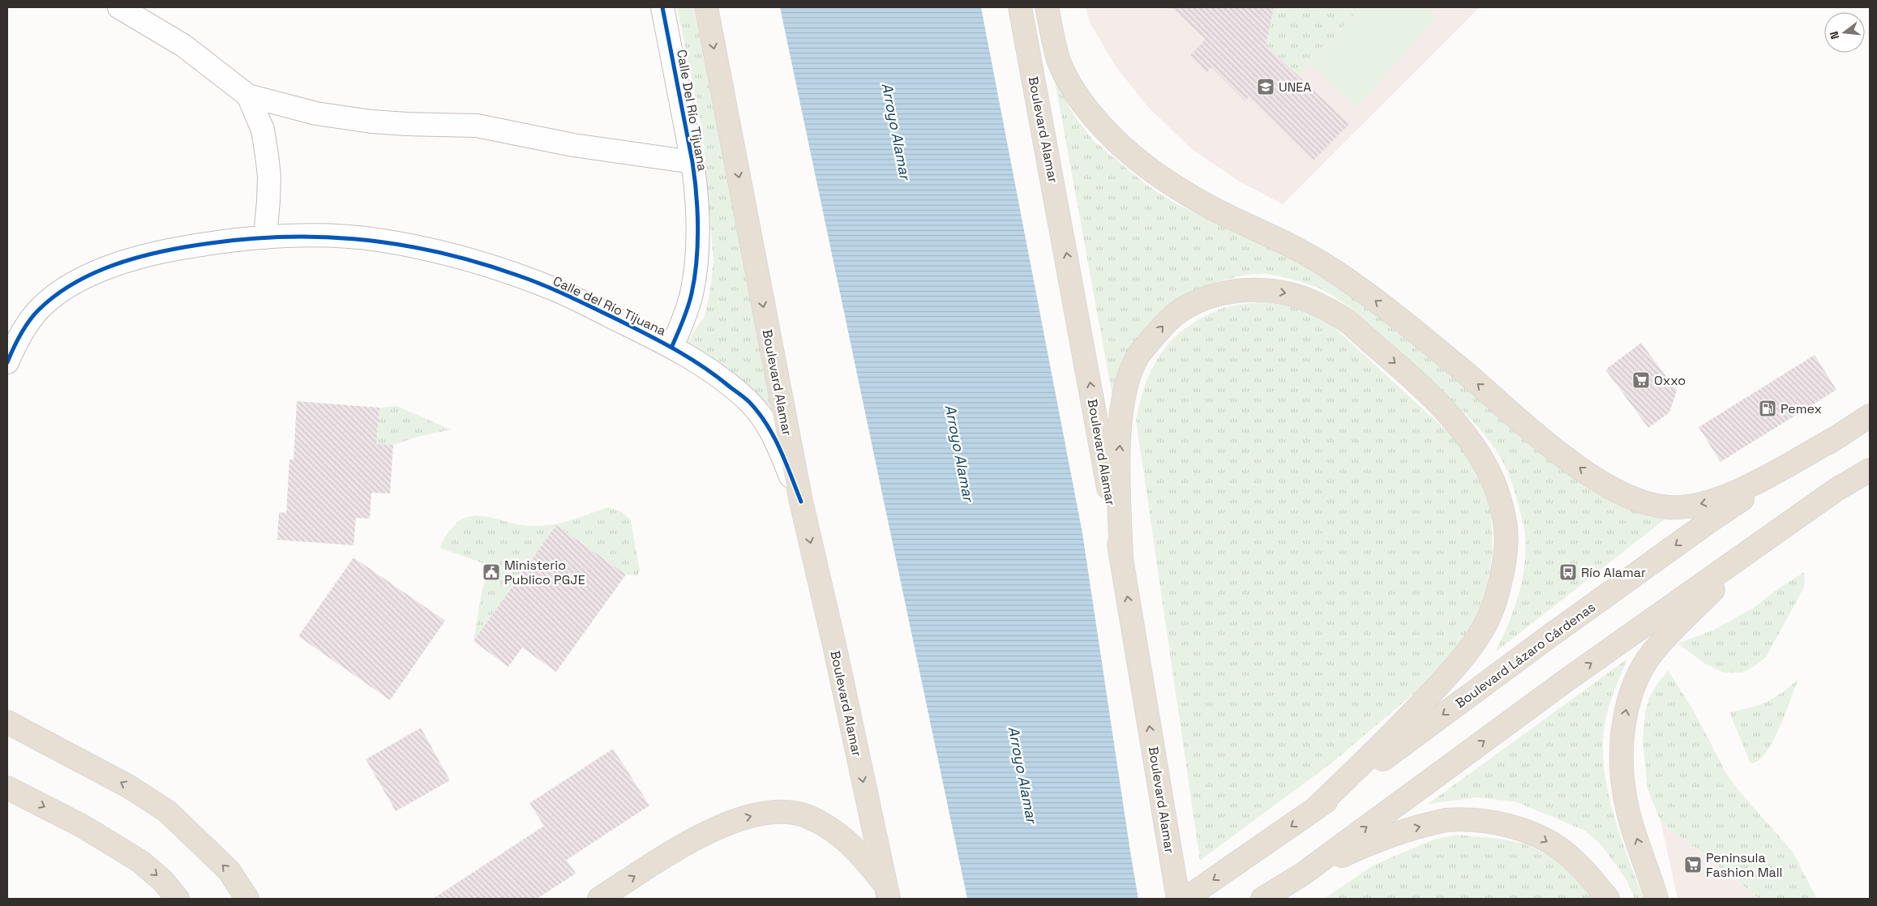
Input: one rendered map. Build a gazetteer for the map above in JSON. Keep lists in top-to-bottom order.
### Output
{
  "streets": {
    "highway": ["Boulevard Alamar", "Boulevard Lázaro Cárdenas"],
    "street": ["Calle Del Río Tijuana", "Calle del Río Tijuana"]
  },
  "crossings": [
    ["Calle Del Río Tijuana", "Boulevard Alamar"],
    ["Calle Del Río Tijuana", "Calle del Río Tijuana"]
  ],
  "water": ["Arroyo Alamar"],
  "places": {
    "school or university": ["UNEA"],
    "supermarket": ["Oxxo", "Peninsula Fashion Mall"],
    "fuel station": ["Pemex"],
    "public building": ["Ministerio Publico PGJE"],
    "bus stop": ["Río Alamar"]
  },
  "north": "left"
}
